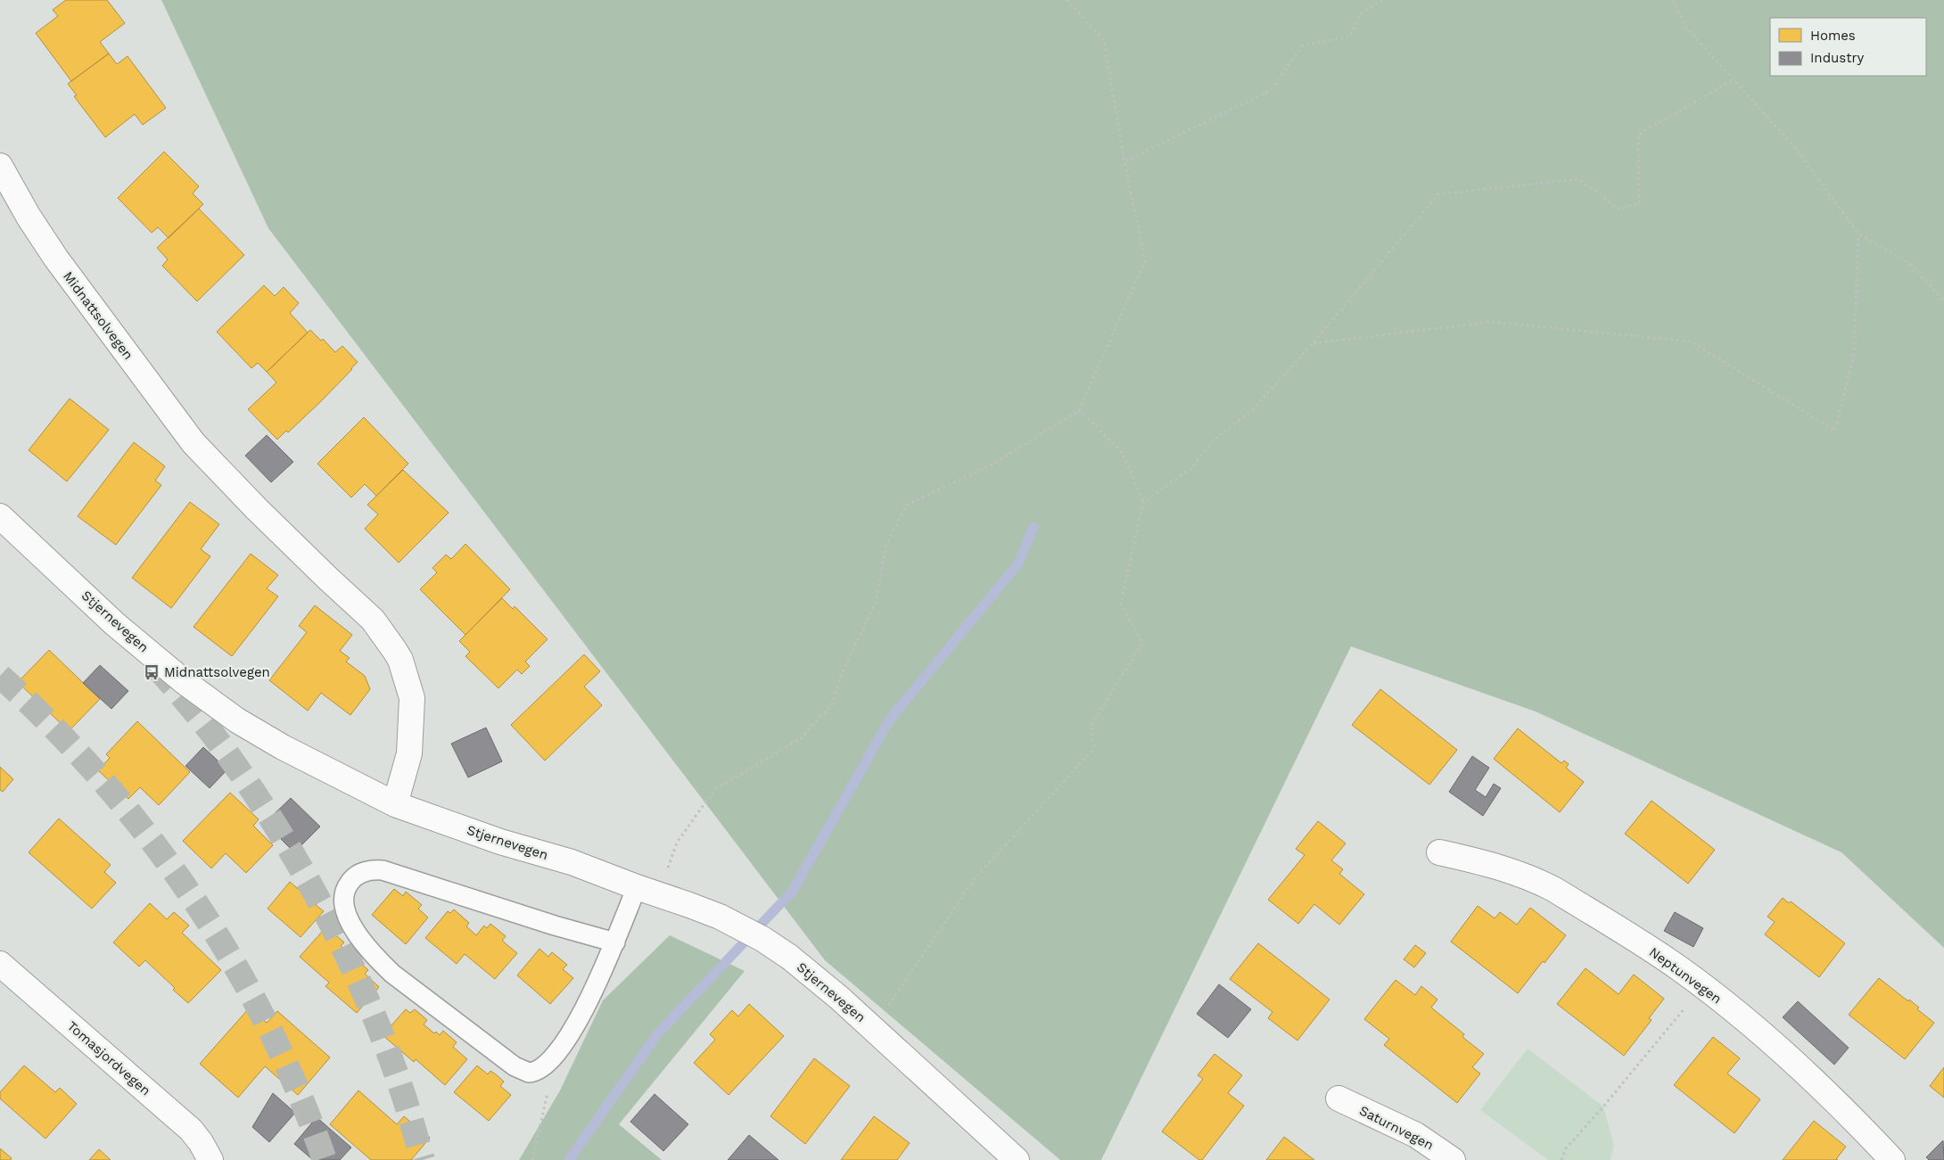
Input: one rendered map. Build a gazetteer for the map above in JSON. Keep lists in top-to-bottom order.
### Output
{
  "streets": {
    "street": [
      "Midnattsolvegen",
      "Stjernevegen",
      "Neptunvegen",
      "Tomasjordvegen",
      "Saturnvegen"
    ]
  },
  "crossings": [
    ["Midnattsolvegen", "Stjernevegen"]
  ],
  "places": {
    "bus stop": ["Midnattsolvegen"]
  },
  "legend": ["Homes", "Industry"]
}
